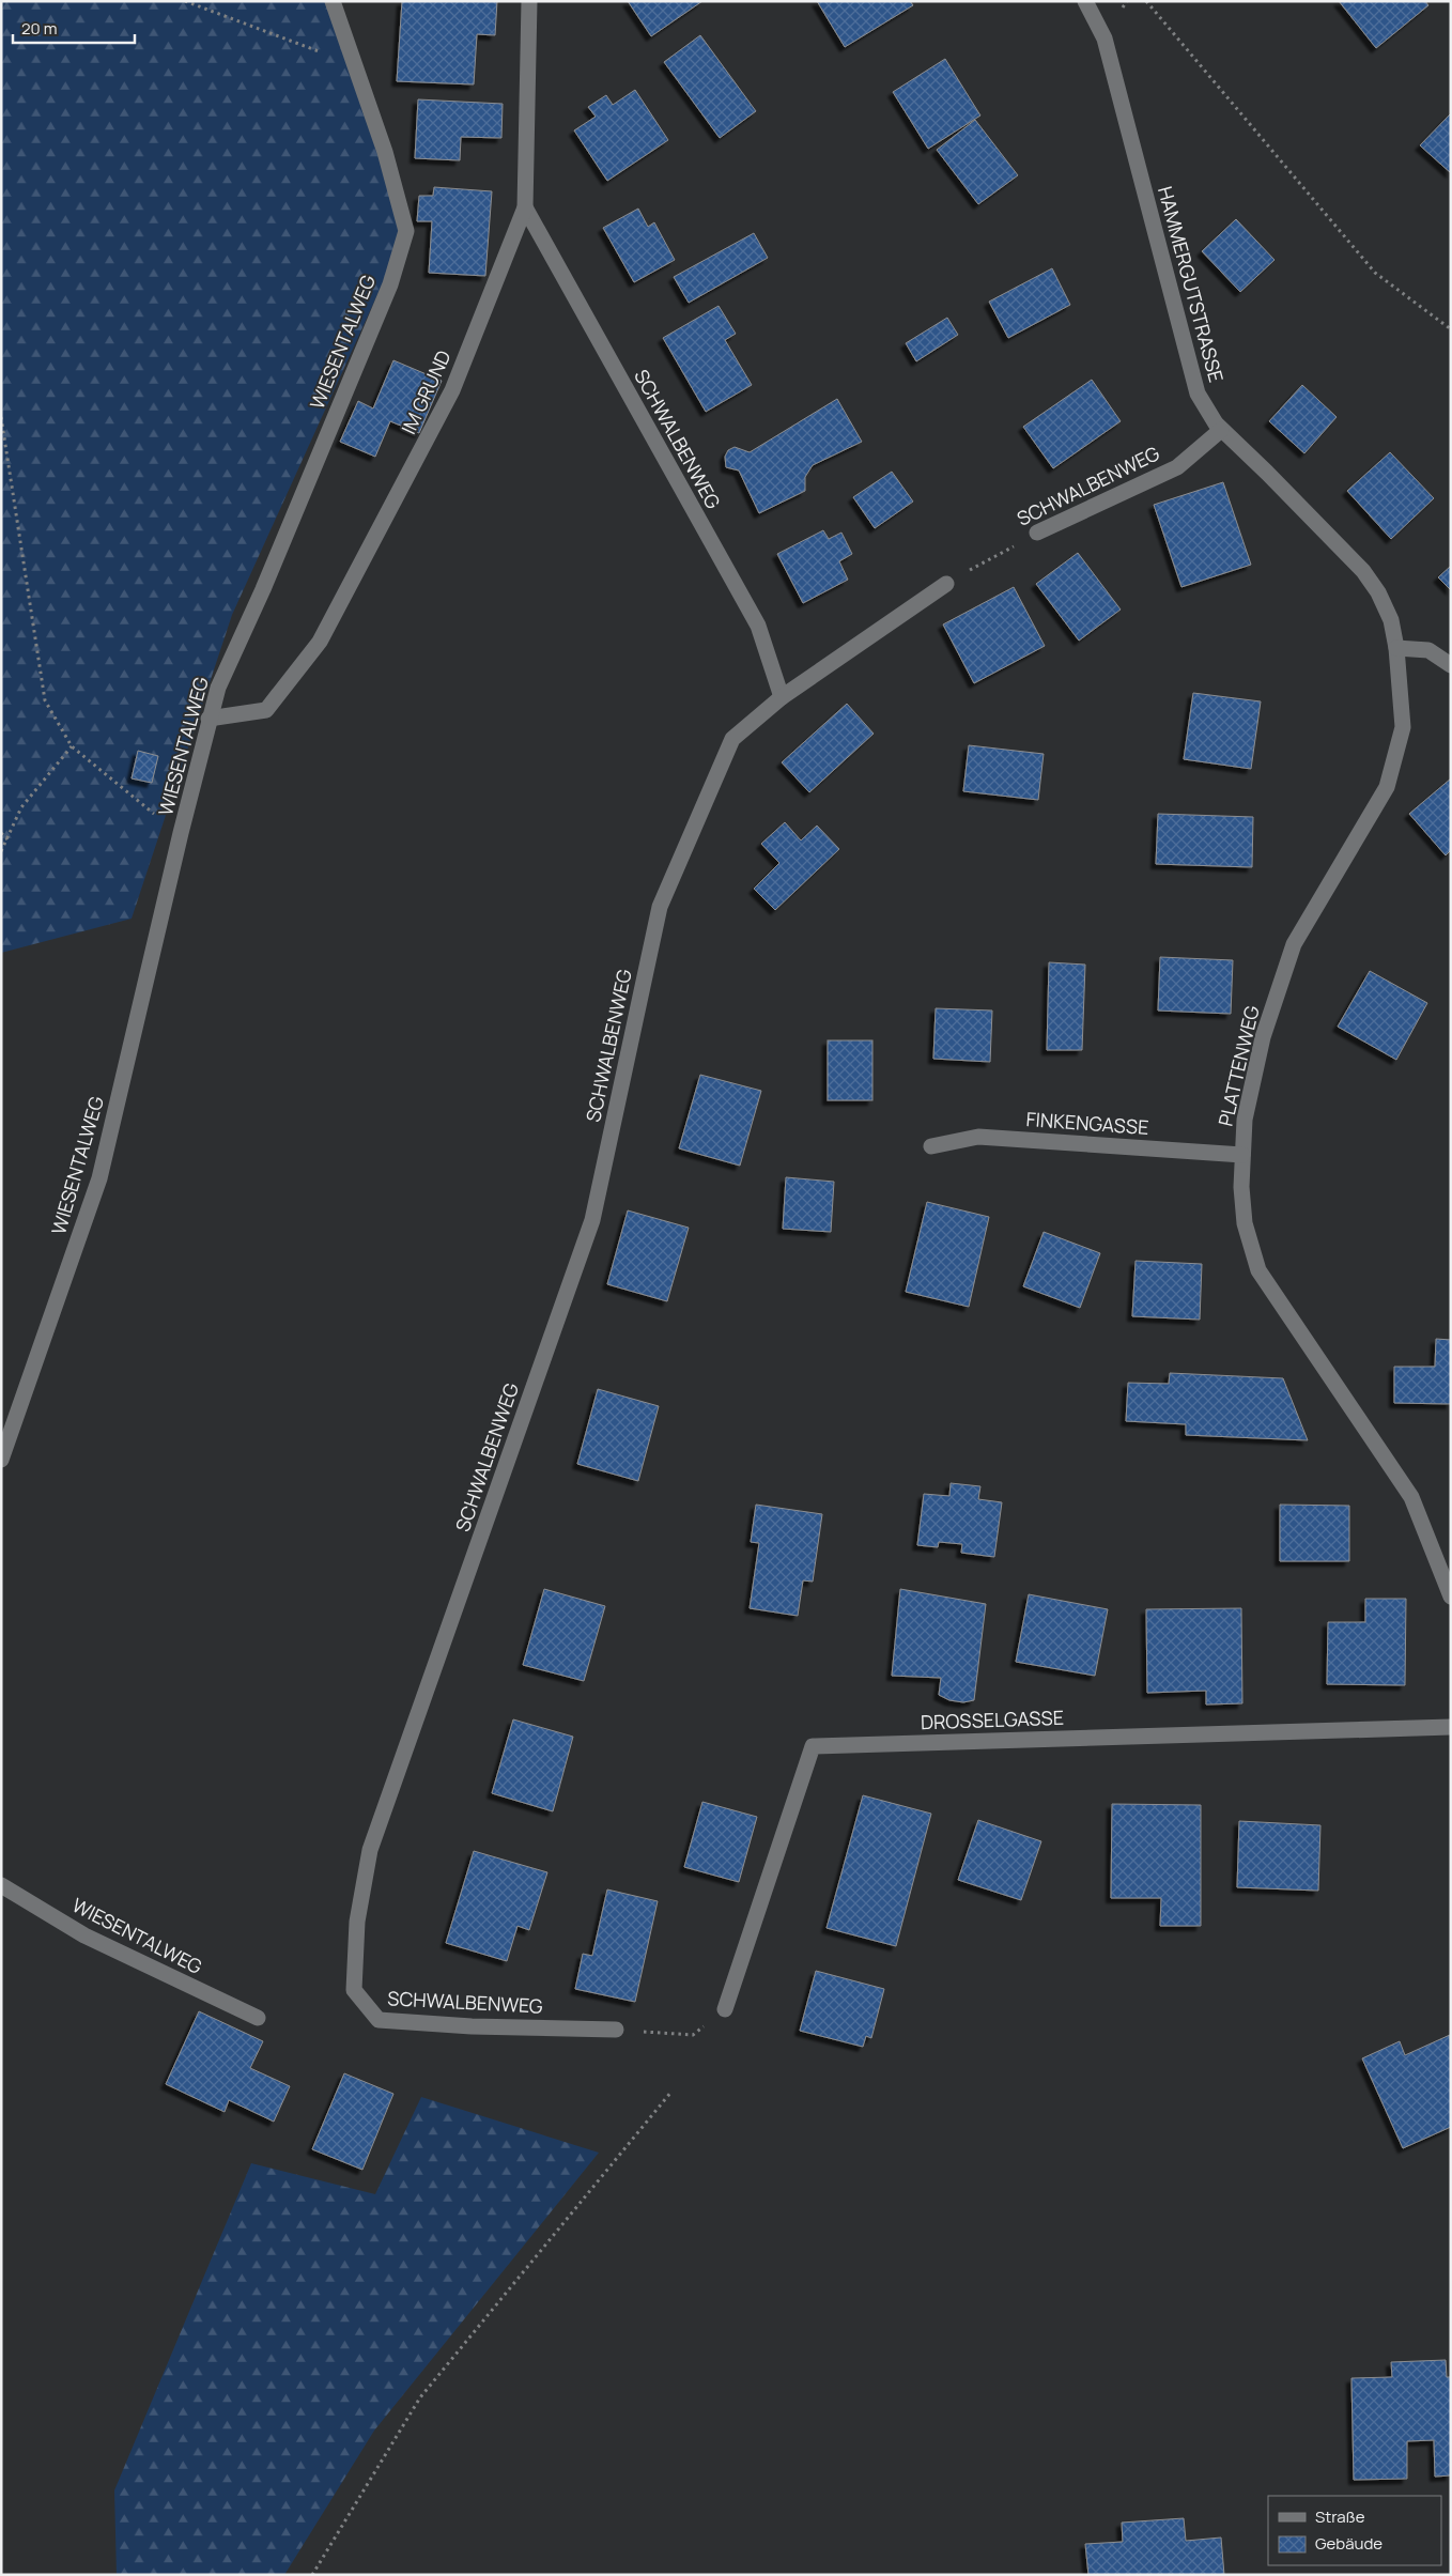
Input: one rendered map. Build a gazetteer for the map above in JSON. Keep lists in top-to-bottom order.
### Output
{
  "streets": {
    "street": [
      "HAMMERGUTSTRASSE",
      "WIESENTALWEG",
      "IM GRUND",
      "SCHWALBENWEG",
      "PLATTENWEG",
      "FINKENGASSE",
      "DROSSELGASSE"
    ]
  },
  "crossings": [
    ["HAMMERGUTSTRASSE", "SCHWALBENWEG"],
    ["HAMMERGUTSTRASSE", "PLATTENWEG"],
    ["WIESENTALWEG", "IM GRUND"],
    ["IM GRUND", "SCHWALBENWEG"],
    ["PLATTENWEG", "FINKENGASSE"]
  ],
  "legend": ["Straße", "Gebäude"],
  "scale_bar": "20 m"
}
